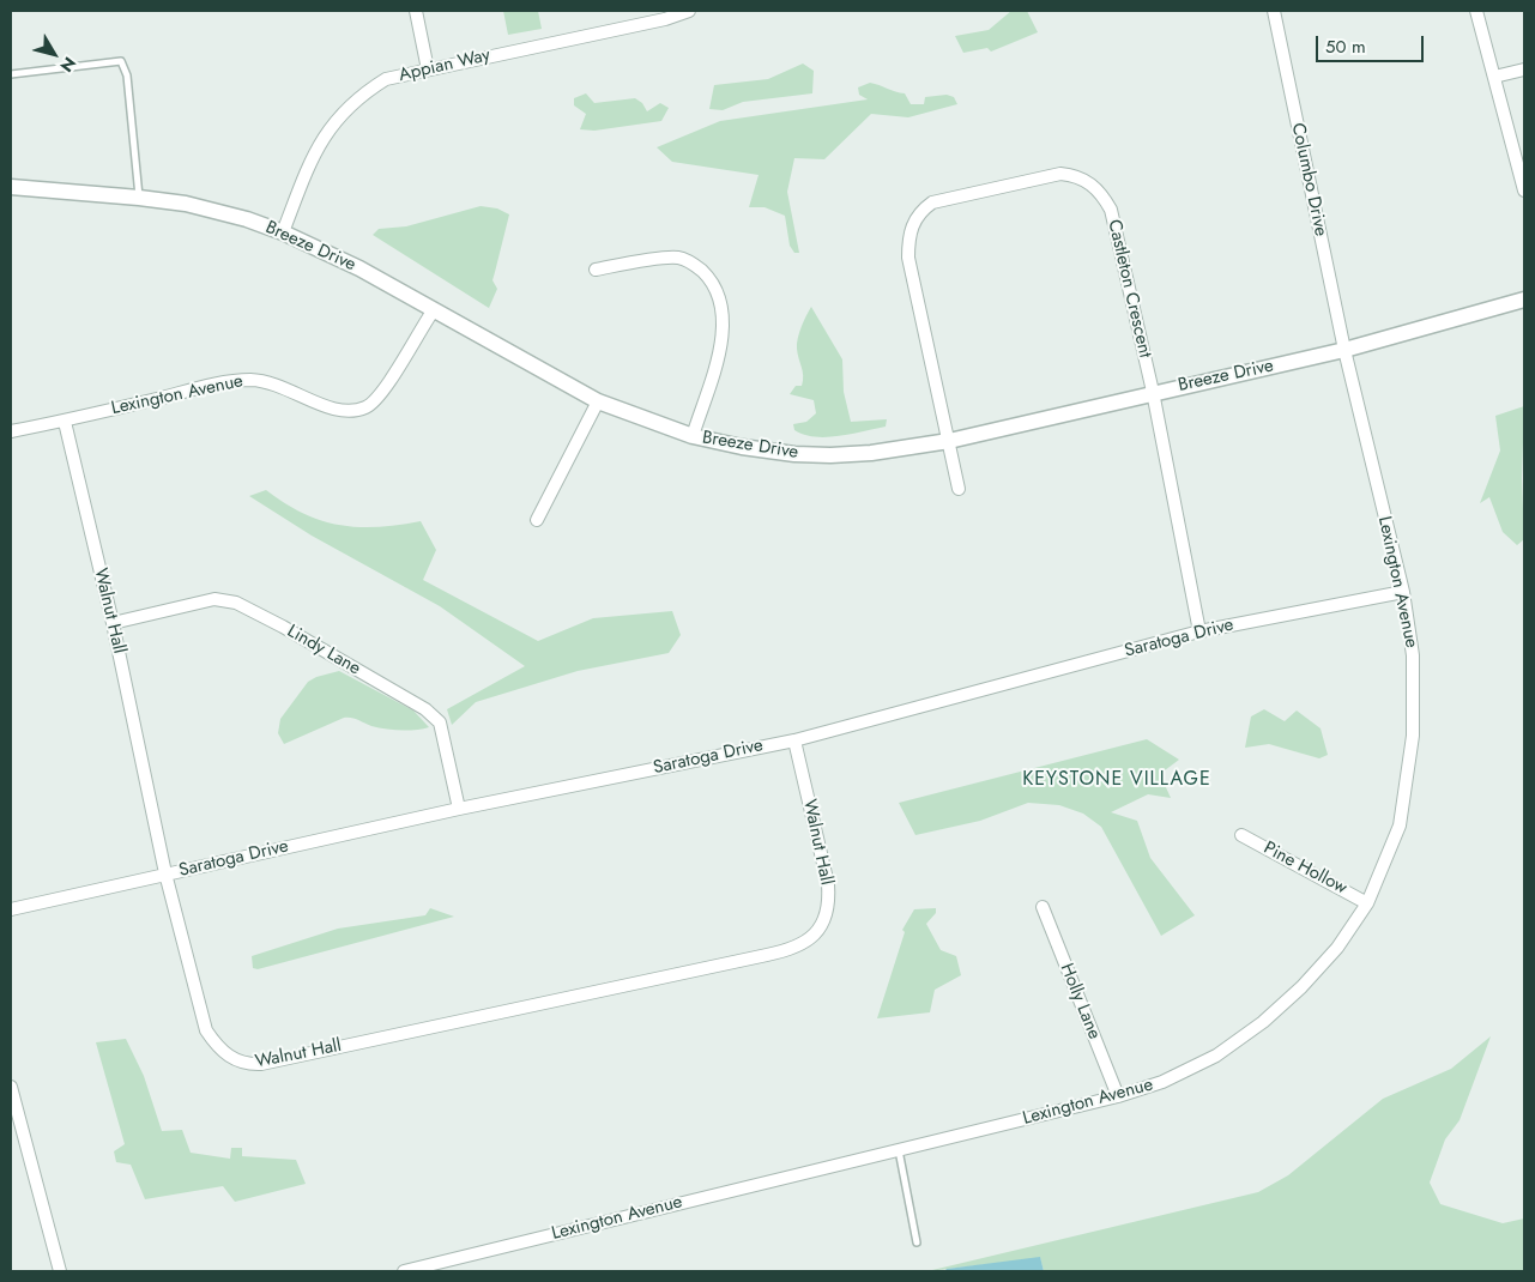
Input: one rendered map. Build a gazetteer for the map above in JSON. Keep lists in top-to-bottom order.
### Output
{
  "streets": {
    "street": [
      "Appian Way",
      "Columbo Drive",
      "Breeze Drive",
      "Castleton Crescent",
      "Lexington Avenue",
      "Walnut Hall",
      "Saratoga Drive",
      "Lindy Lane",
      "Pine Hollow",
      "Holly Lane"
    ]
  },
  "crossings": [
    ["Appian Way", "Breeze Drive"],
    ["Columbo Drive", "Breeze Drive"],
    ["Columbo Drive", "Lexington Avenue"],
    ["Breeze Drive", "Castleton Crescent"],
    ["Breeze Drive", "Lexington Avenue"],
    ["Castleton Crescent", "Saratoga Drive"],
    ["Lexington Avenue", "Walnut Hall"],
    ["Lexington Avenue", "Saratoga Drive"],
    ["Lexington Avenue", "Pine Hollow"],
    ["Lexington Avenue", "Holly Lane"],
    ["Walnut Hall", "Saratoga Drive"],
    ["Walnut Hall", "Lindy Lane"],
    ["Saratoga Drive", "Lindy Lane"]
  ],
  "districts": ["KEYSTONE VILLAGE"],
  "scale_bar": "50 m",
  "north": "bottom right"
}
